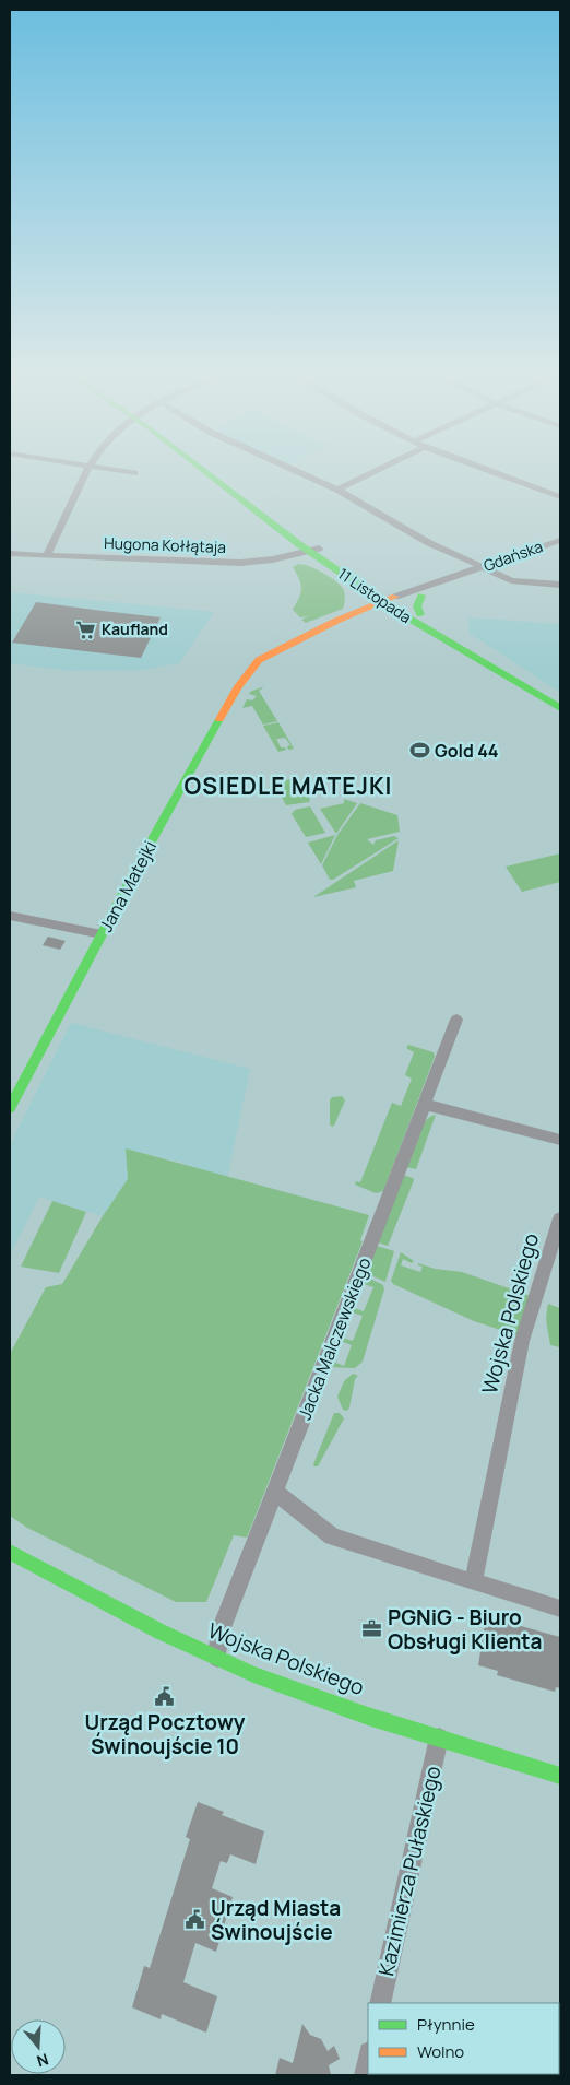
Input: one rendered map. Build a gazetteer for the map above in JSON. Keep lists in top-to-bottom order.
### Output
{
  "streets": {
    "street": [
      "Hugona Kołłątaja",
      "Gdańska",
      "11 Listopada",
      "Jana Matejki",
      "Wojska Polskiego",
      "Jacka Malczewskiego",
      "Kazimierza Pułaskiego"
    ]
  },
  "crossings": [
    ["Hugona Kołłątaja", "11 Listopada"],
    ["Gdańska", "11 Listopada"],
    ["Gdańska", "Jana Matejki"],
    ["11 Listopada", "Jana Matejki"],
    ["Wojska Polskiego", "Jacka Malczewskiego"],
    ["Wojska Polskiego", "Kazimierza Pułaskiego"]
  ],
  "districts": ["OSIEDLE MATEJKI"],
  "places": {
    "supermarket": ["Kaufland"],
    "sports": ["Gold 44"],
    "office": ["PGNiG - Biuro Obsługi Klienta"],
    "public building": ["Urząd Pocztowy Świnoujście 10", "Urząd Miasta Świnoujście"]
  },
  "legend": ["Płynnie", "Wolno"],
  "north": "bottom"
}
